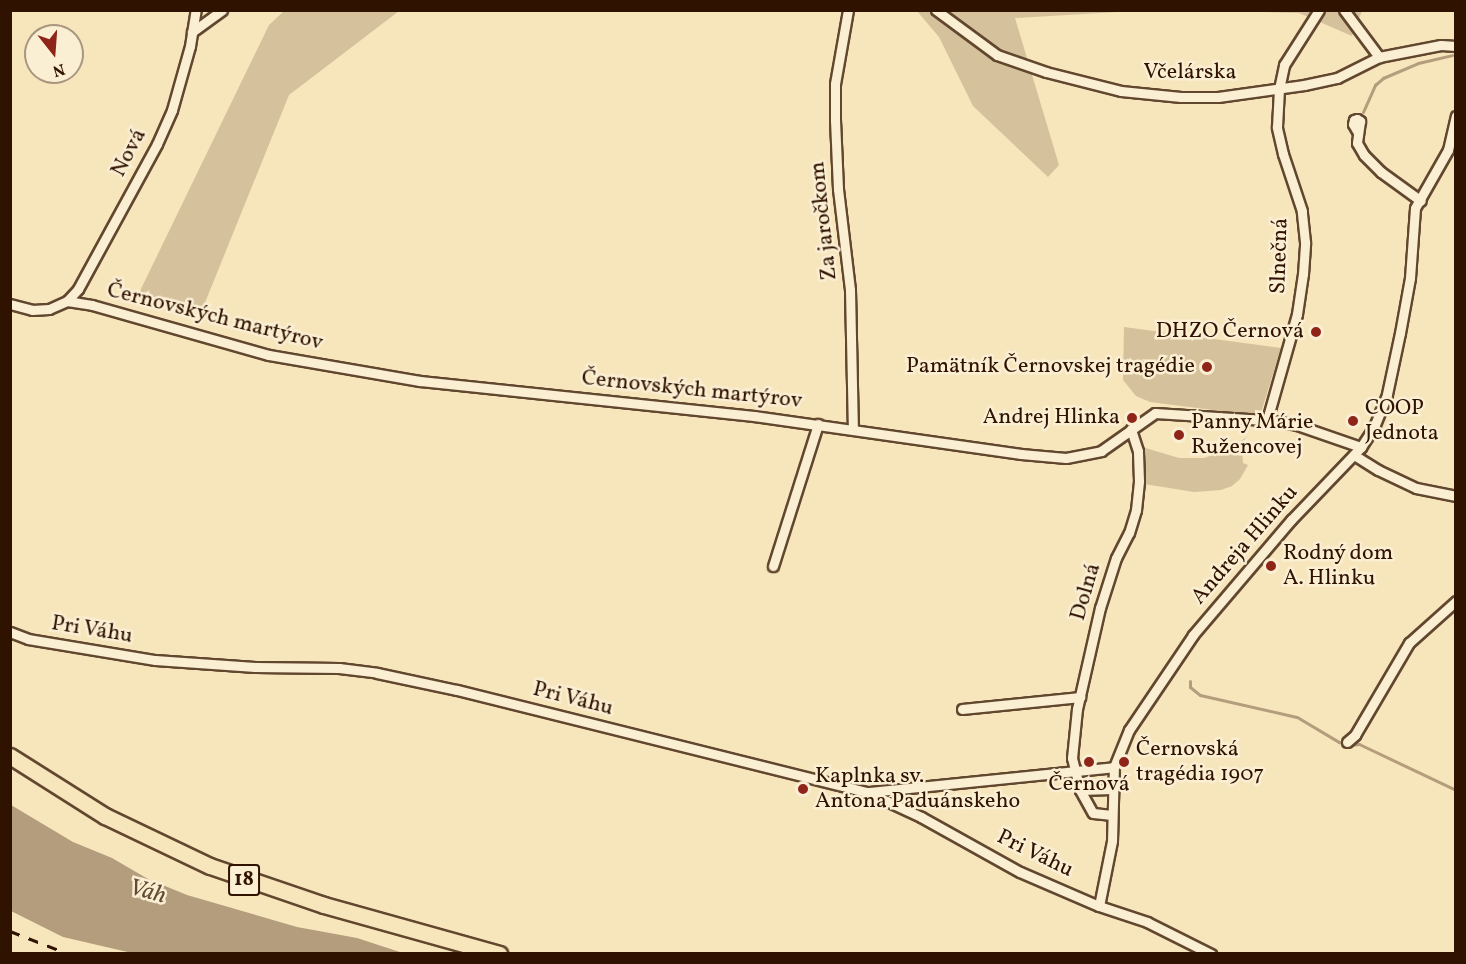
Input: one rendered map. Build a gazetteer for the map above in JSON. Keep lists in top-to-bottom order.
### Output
{
  "streets": {
    "main road": ["18"],
    "street": [
      "Včelárska",
      "Nová",
      "Za jaročkom",
      "Slnečná",
      "Černovských martýrov",
      "Andreja Hlinku",
      "Dolná",
      "Pri Váhu"
    ]
  },
  "crossings": [
    ["Včelárska", "Slnečná"],
    ["Nová", "Černovských martýrov"],
    ["Za jaročkom", "Černovských martýrov"],
    ["Slnečná", "Černovských martýrov"],
    ["Černovských martýrov", "Andreja Hlinku"],
    ["Černovských martýrov", "Dolná"],
    ["Andreja Hlinku", "Pri Váhu"]
  ],
  "water": ["Váh"],
  "places": [
    "DHZO Černová",
    "Pamätník Černovskej tragédie",
    "Andrej Hlinka",
    "COOP Jednota",
    "Panny Márie Ružencovej",
    "Rodný dom A. Hlinku",
    "Černová",
    "Černovská tragédia 1907",
    "Kaplnka sv. Antona Paduánskeho"
  ],
  "north": "bottom"
}
